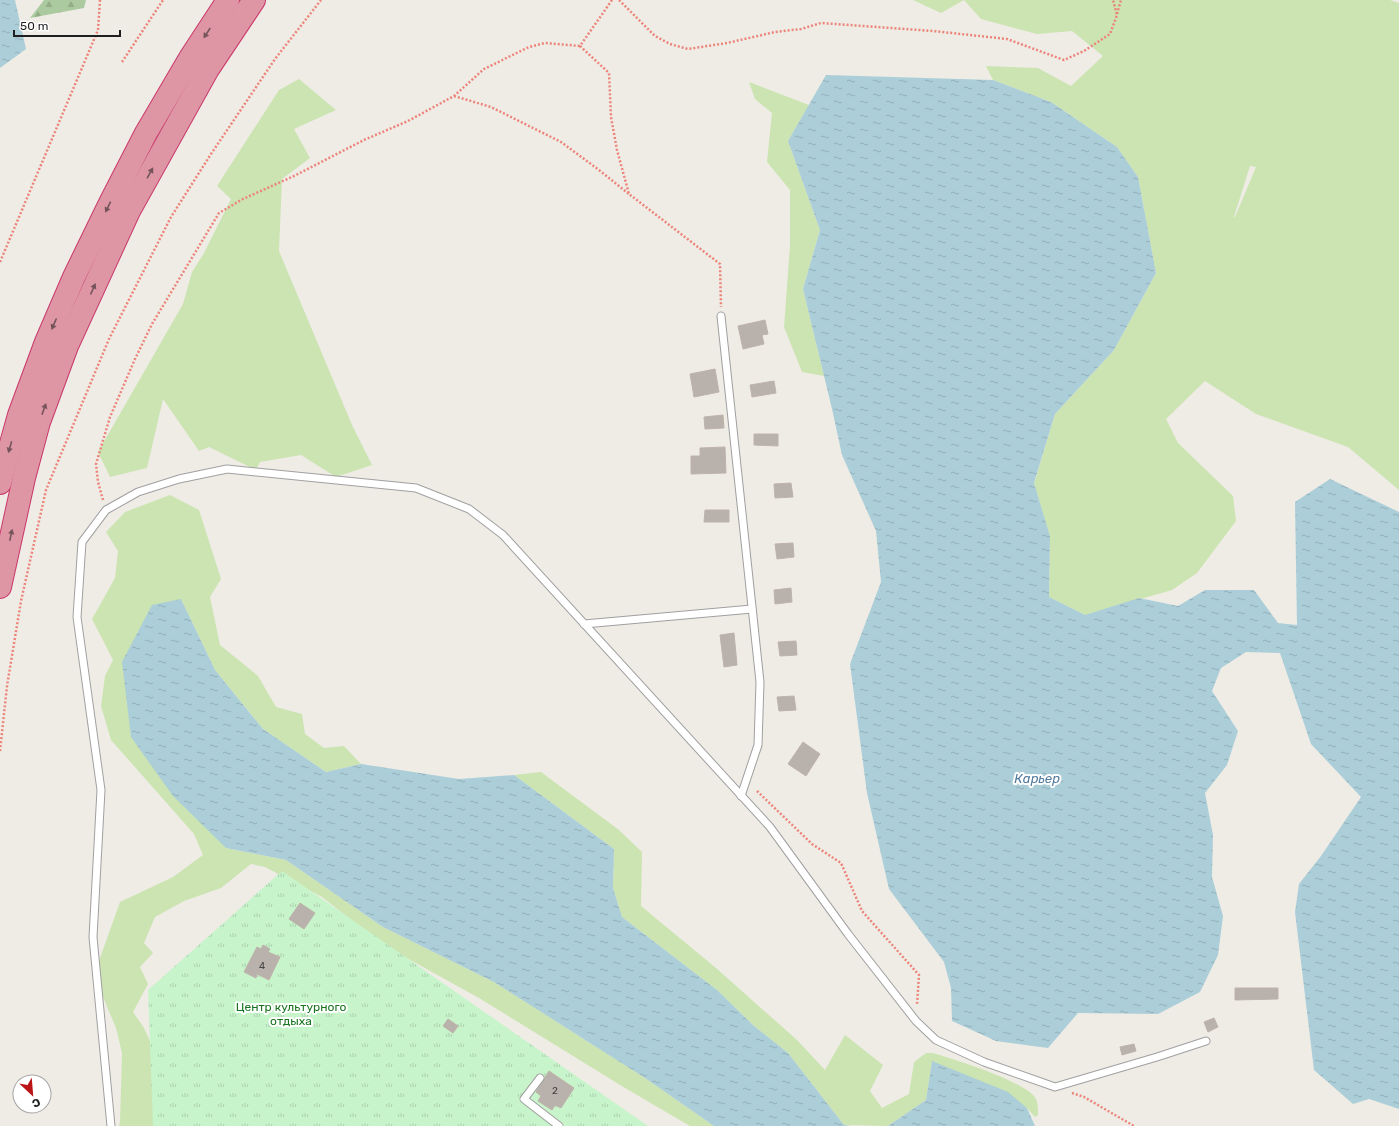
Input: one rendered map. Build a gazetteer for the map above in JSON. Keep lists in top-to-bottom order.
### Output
{
  "water": ["Карьер"],
  "parks": ["Центр культурного отдыха"],
  "house_numbers": ["4", "2"],
  "scale_bar": "50 m",
  "north": "bottom right"
}
